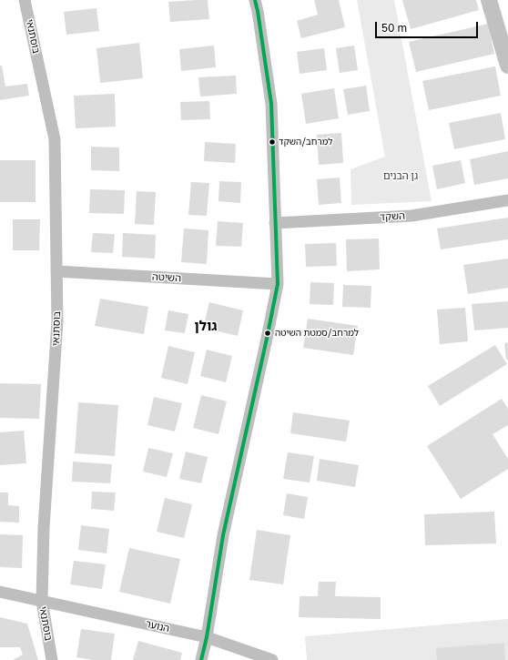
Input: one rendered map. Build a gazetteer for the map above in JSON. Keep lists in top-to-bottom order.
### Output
{
  "streets": {
    "street": [
      "בוסתנאי",
      "השקד",
      "השיטה",
      "הנוער"
    ]
  },
  "crossings": [
    ["בוסתנאי", "השיטה"],
    ["בוסתנאי", "הנוער"]
  ],
  "districts": ["גולן"],
  "parks": ["גן הבנים"],
  "places": ["למרחב/השקד", "למרחב/סמטת השיטה"],
  "scale_bar": "50 m"
}
